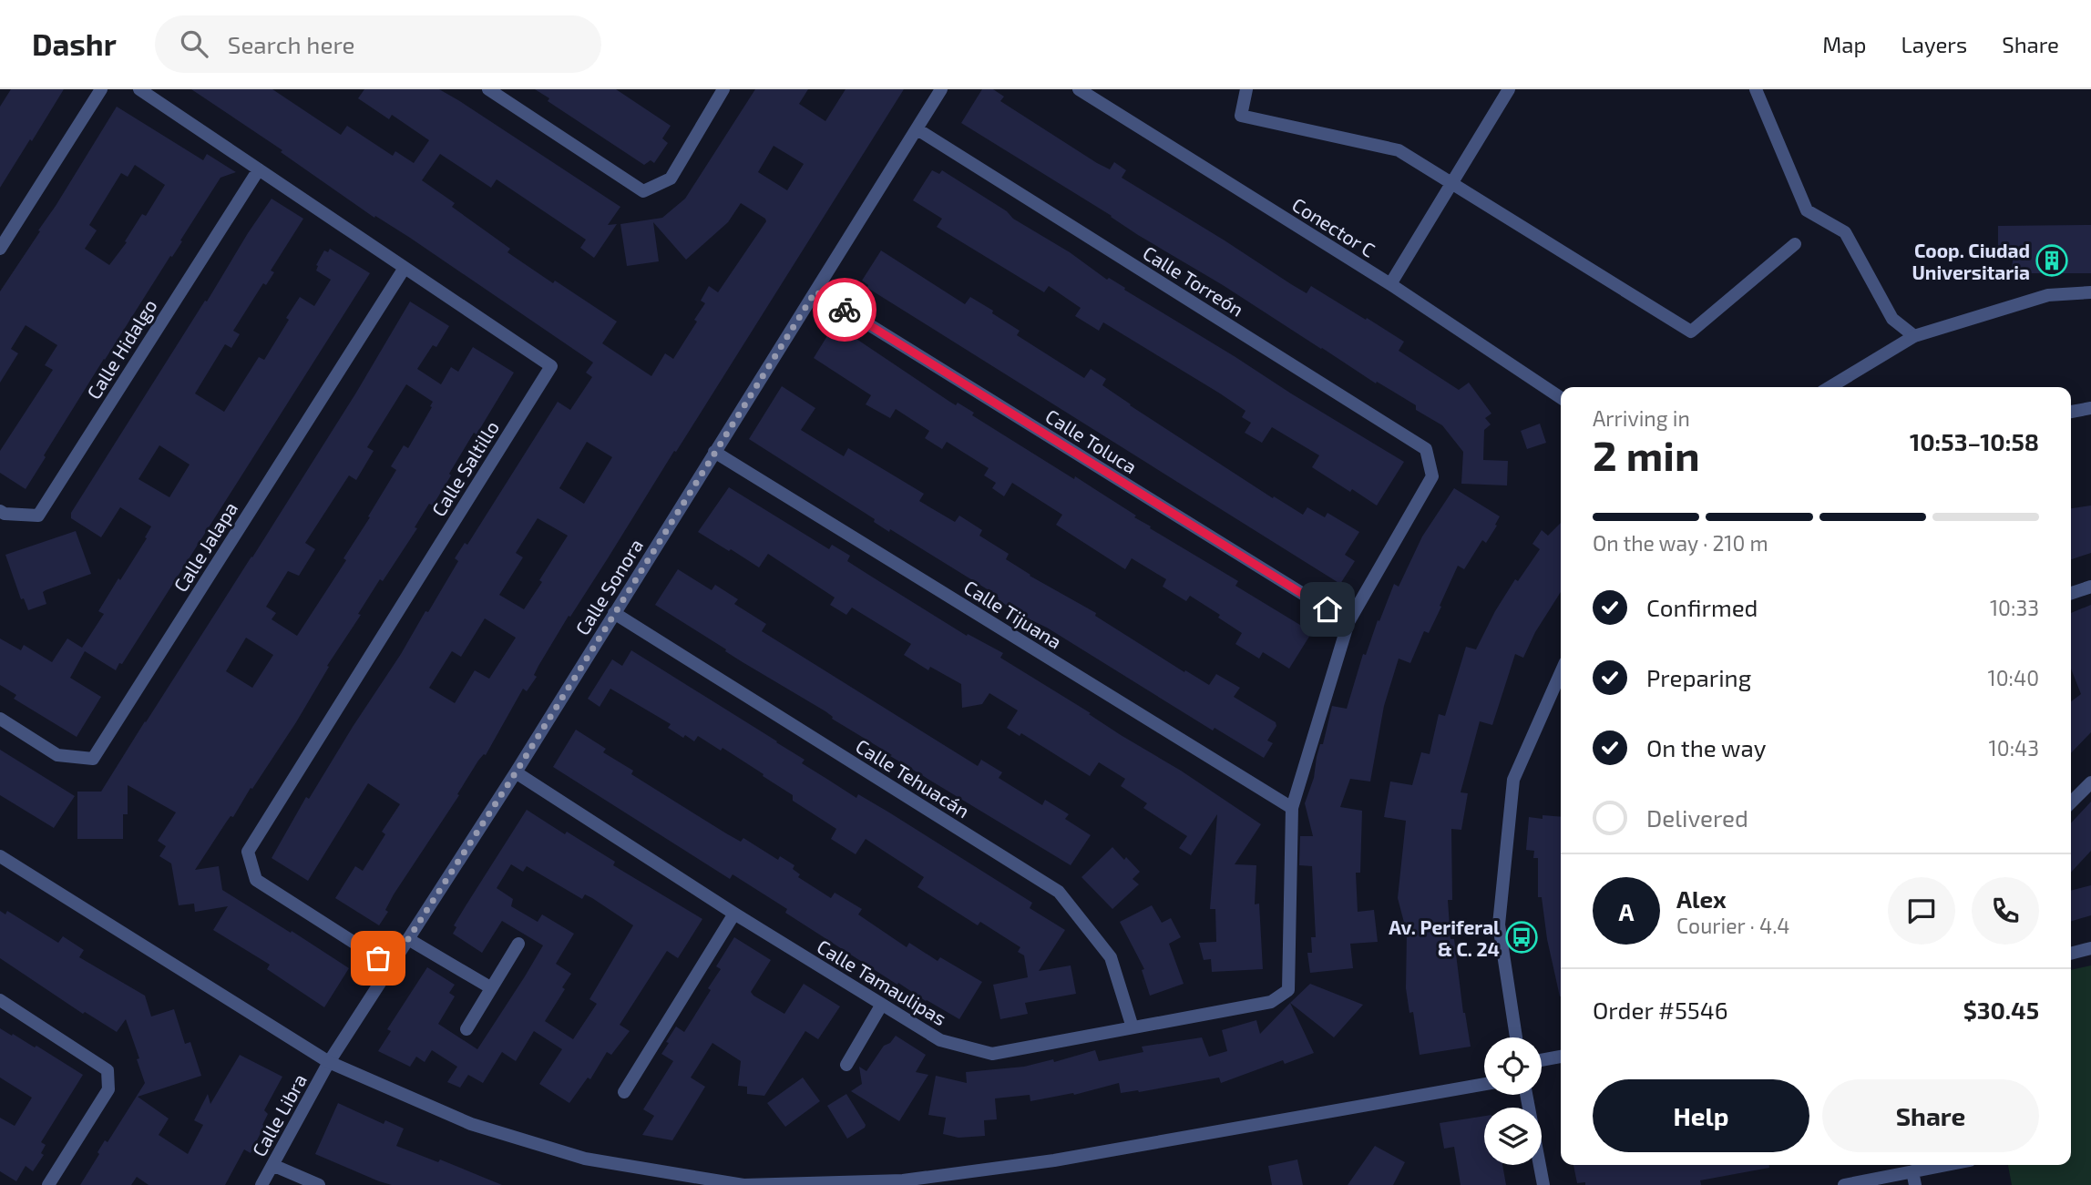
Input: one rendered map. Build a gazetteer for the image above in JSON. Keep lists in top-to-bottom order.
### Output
{
  "streets": {
    "street": [
      "Conector C",
      "Calle Torreón",
      "Calle Hidalgo",
      "Calle Toluca",
      "Calle Saltillo",
      "Calle Jalapa",
      "Calle Sonora",
      "Calle Tijuana",
      "Calle Tehuacán",
      "Calle Tamaulipas",
      "Calle Libra"
    ]
  },
  "crossings": [
    ["Calle Torreón", "Calle Toluca"],
    ["Calle Torreón", "Calle Sonora"],
    ["Calle Hidalgo", "Calle Saltillo"],
    ["Calle Toluca", "Calle Sonora"],
    ["Calle Saltillo", "Calle Jalapa"],
    ["Calle Saltillo", "Calle Sonora"],
    ["Calle Sonora", "Calle Tijuana"],
    ["Calle Sonora", "Calle Tehuacán"],
    ["Calle Sonora", "Calle Tamaulipas"],
    ["Calle Sonora", "Calle Libra"],
    ["Calle Tijuana", "Calle Tamaulipas"],
    ["Calle Tehuacán", "Calle Tamaulipas"]
  ],
  "places": {
    "building": ["Coop. Ciudad Universitaria"],
    "bus stop": ["Av. Periferal & C. 24"]
  },
  "page": {
    "header": "Dashr",
    "search": "Search here",
    "nav": ["Map", "Layers", "Share"],
    "heading": ["2 min", "Arriving in", "10:53–10:58"],
    "panel": [
      "Alex",
      "Courier · 4.4",
      "Order #5546",
      "$30.45"
    ],
    "bar": "On the way · 210 m",
    "list": [
      ["Confirmed", "10:33"],
      ["Preparing", "10:40"],
      ["On the way", "10:43"],
      "Delivered"
    ],
    "round": "A",
    "buttons": ["Help", "Share"]
  }
}
